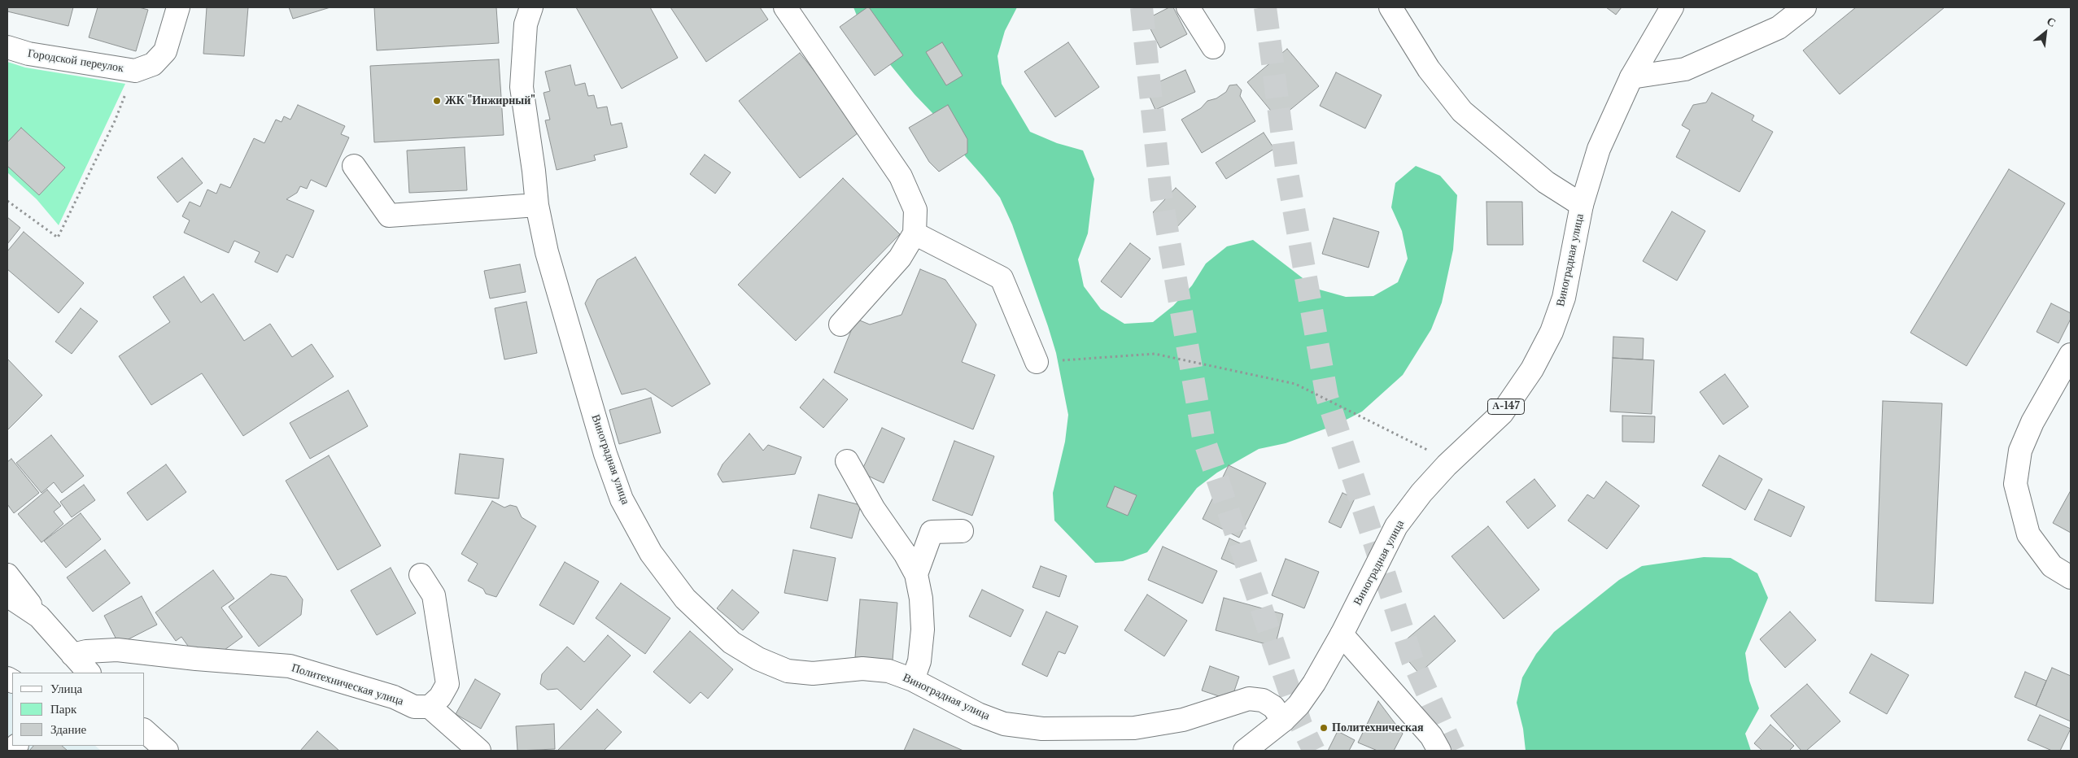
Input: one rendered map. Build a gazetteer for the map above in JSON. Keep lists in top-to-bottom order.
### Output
{
  "streets": {
    "street": [
      "Городской переулок",
      "Виноградная улица",
      "А-147",
      "Политехническая улица"
    ]
  },
  "places": ["ЖК \"Инжирный\"", "Политехническая"],
  "legend": ["Улица", "Парк", "Здание"],
  "north": "top right"
}
